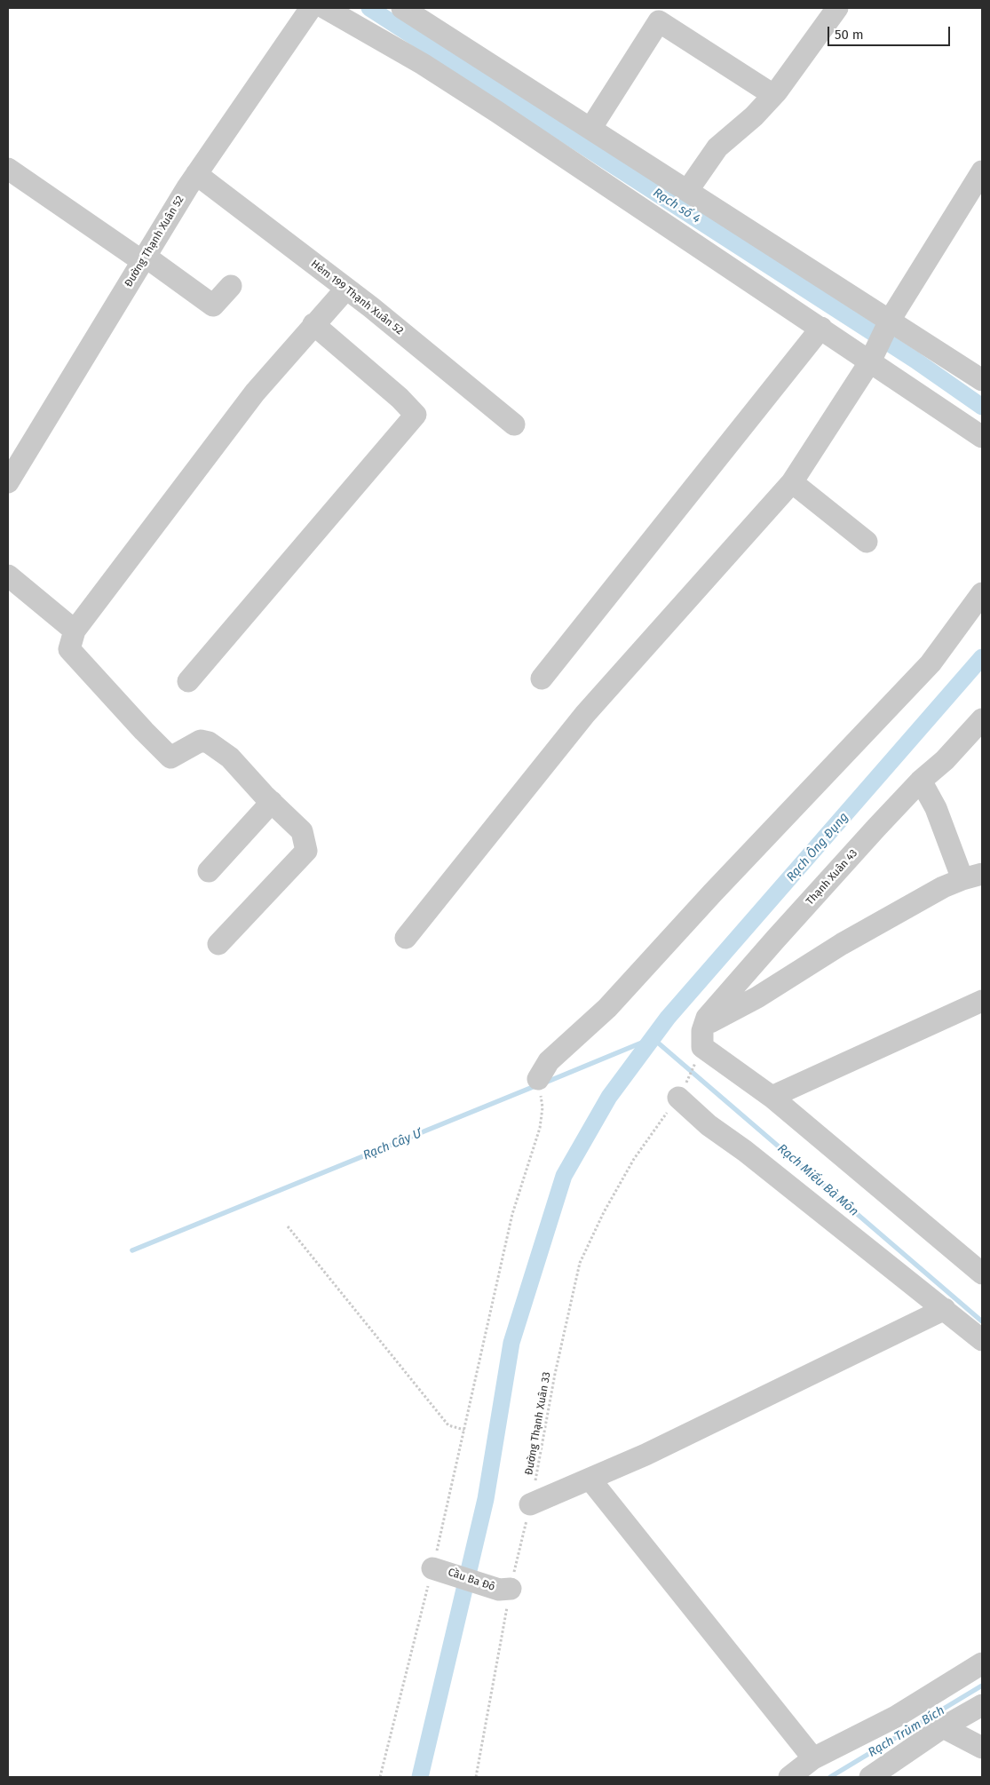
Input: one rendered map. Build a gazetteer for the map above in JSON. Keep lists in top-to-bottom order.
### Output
{
  "streets": {
    "street": [
      "Đường Thạnh Xuân 52",
      "Hẻm 199 Thạnh Xuân 52",
      "Thạnh Xuân 43",
      "Cầu Ba Đô"
    ],
    "path": ["Đường Thạnh Xuân 33"]
  },
  "crossings": [
    ["Đường Thạnh Xuân 52", "Hẻm 199 Thạnh Xuân 52"],
    ["Thạnh Xuân 43", "Đường Thạnh Xuân 33"],
    ["Đường Thạnh Xuân 33", "Cầu Ba Đô"]
  ],
  "water": [
    "Rạch số 4",
    "Rạch Ông Đụng",
    "Rạch Cây Ư",
    "Rạch Miếu Bà Môn",
    "Rạch Trùm Bích"
  ],
  "scale_bar": "50 m"
}
